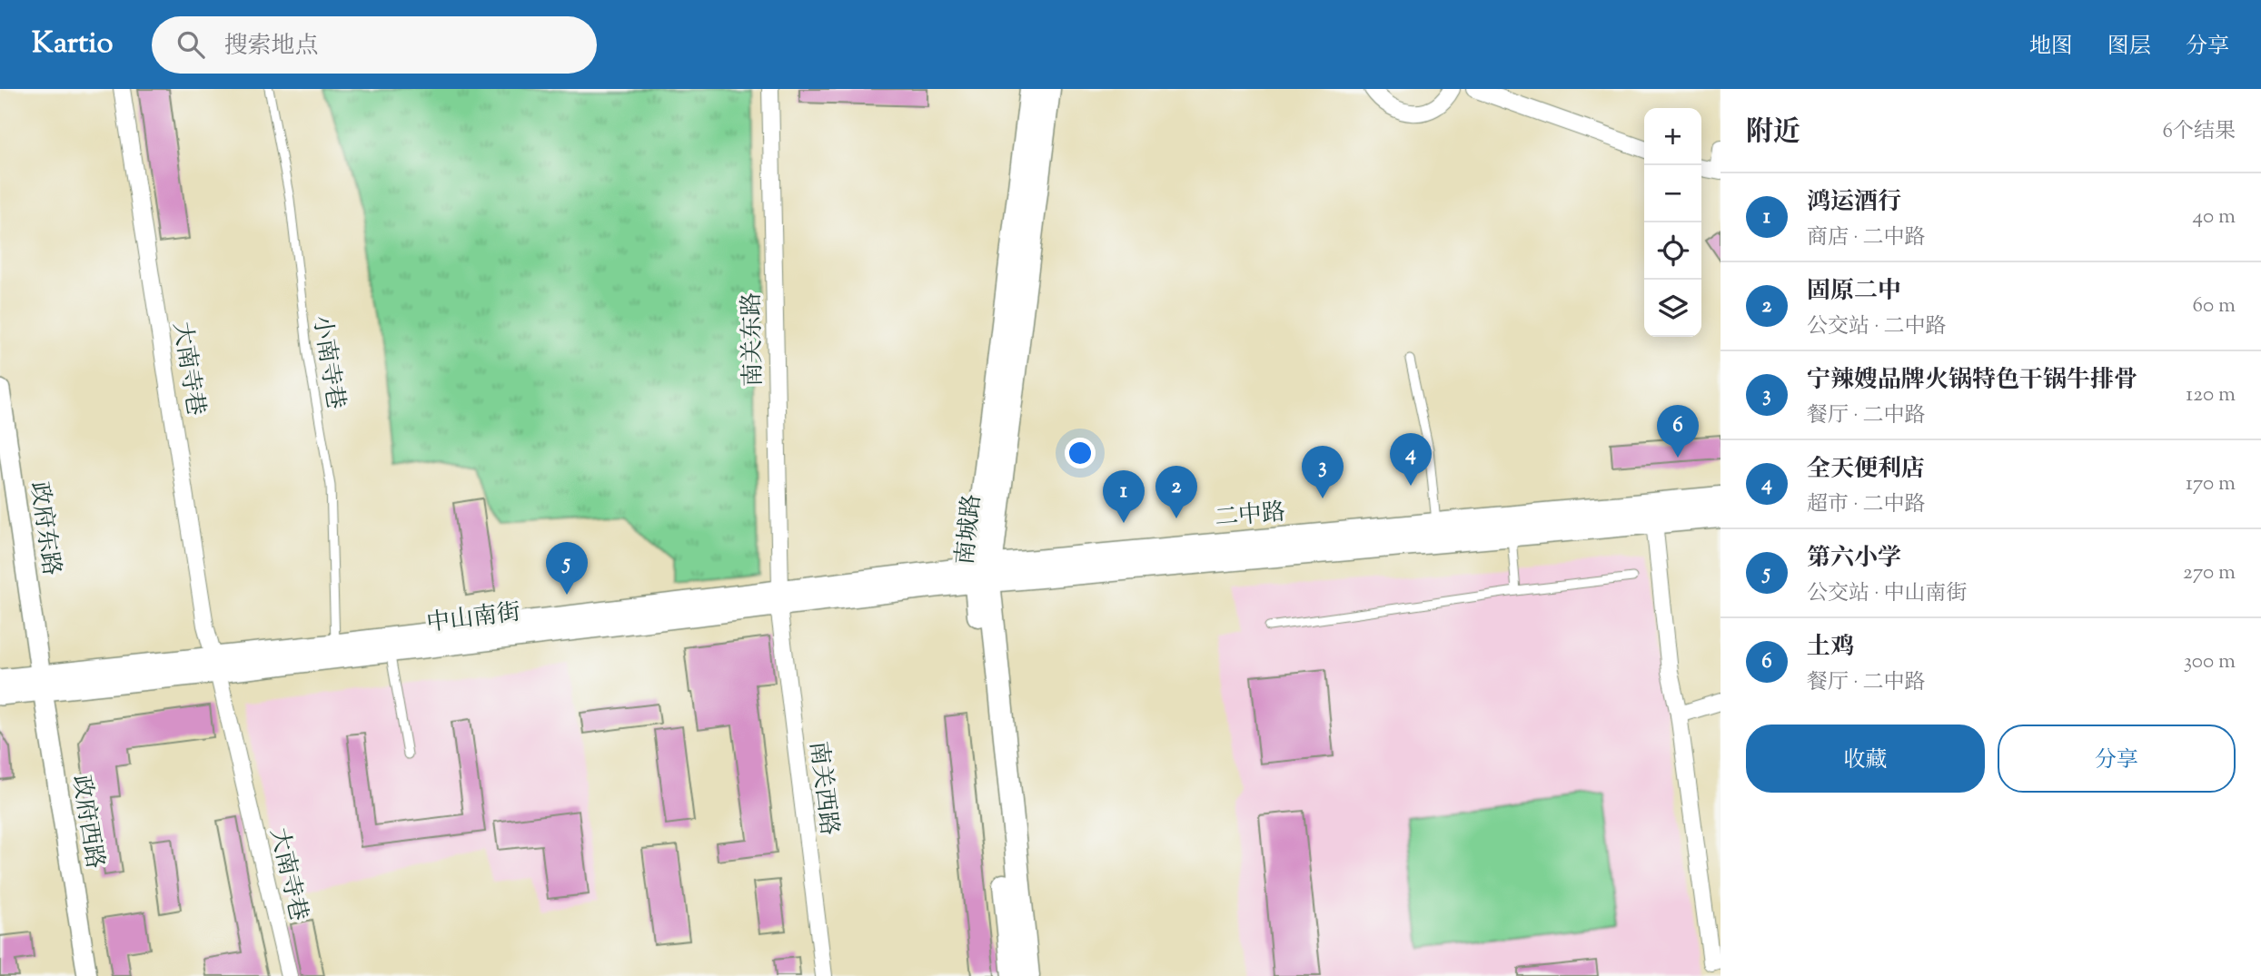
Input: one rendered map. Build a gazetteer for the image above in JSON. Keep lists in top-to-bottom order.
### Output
{
  "streets": {
    "main road": ["二中路", "南城路"],
    "street": [
      "南关东路",
      "大南寺巷",
      "政府东路",
      "中山南街",
      "南关西路",
      "政府西路"
    ],
    "lane": ["小南寺巷"]
  },
  "crossings": [
    ["南关东路", "中山南街"],
    ["南关东路", "南关西路"],
    ["小南寺巷", "中山南街"],
    ["大南寺巷", "中山南街"],
    ["二中路", "南城路"],
    ["二中路", "中山南街"],
    ["政府东路", "中山南街"],
    ["政府东路", "政府西路"],
    ["南城路", "中山南街"],
    ["中山南街", "南关西路"],
    ["中山南街", "政府西路"]
  ],
  "page": {
    "header": "Kartio",
    "search": "搜索地点",
    "nav": ["地图", "图层", "分享"],
    "heading": ["附近", "6个结果"],
    "map_buttons": ["+", "−"],
    "list": [
      {
        "mark": "1",
        "name": "鸿运酒行",
        "note": "商店 · 二中路",
        "value": "40 m"
      },
      {
        "mark": "2",
        "name": "固原二中",
        "note": "公交站 · 二中路",
        "value": "60 m"
      },
      {
        "mark": "3",
        "name": "宁辣嫂品牌火锅特色干锅牛排骨",
        "note": "餐厅 · 二中路",
        "value": "120 m"
      },
      {
        "mark": "4",
        "name": "全天便利店",
        "note": "超市 · 二中路",
        "value": "170 m"
      },
      {
        "mark": "5",
        "name": "第六小学",
        "note": "公交站 · 中山南街",
        "value": "270 m"
      },
      {
        "mark": "6",
        "name": "土鸡",
        "note": "餐厅 · 二中路",
        "value": "300 m"
      }
    ],
    "pins": [
      "6",
      "4",
      "3",
      "2",
      "1",
      "5"
    ],
    "buttons": ["收藏", "分享"]
  }
}
